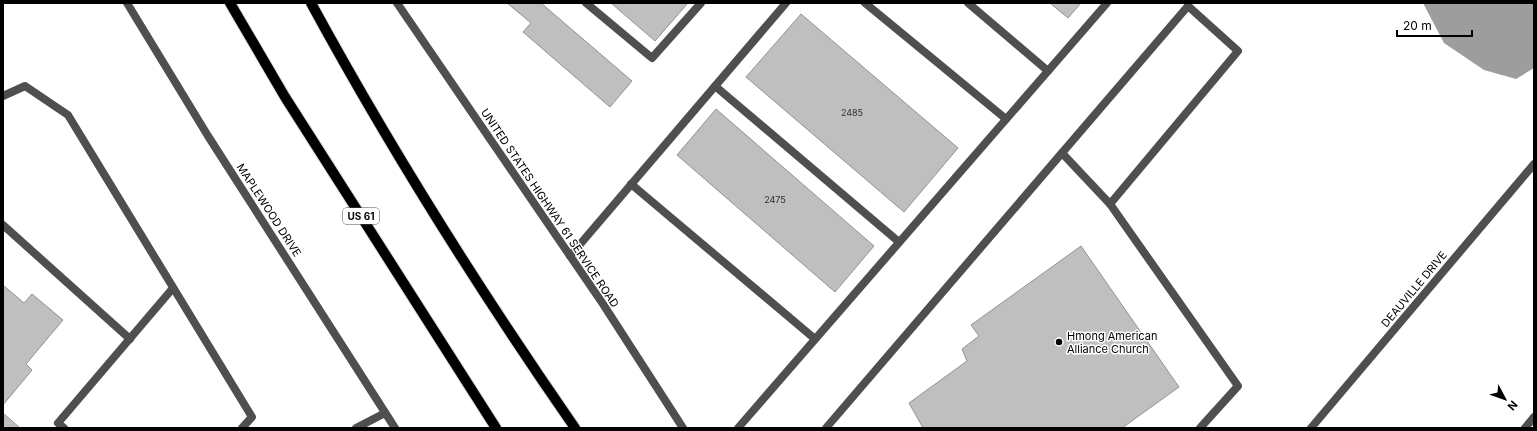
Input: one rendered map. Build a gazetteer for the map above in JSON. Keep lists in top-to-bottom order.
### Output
{
  "streets": {
    "main road": ["US 61"],
    "street": ["UNITED STATES HIGHWAY 61 SERVICE ROAD", "MAPLEWOOD DRIVE", "DEAUVILLE DRIVE"]
  },
  "places": ["Hmong American Alliance Church"],
  "house_numbers": ["2485", "2475"],
  "scale_bar": "20 m",
  "north": "bottom right"
}
